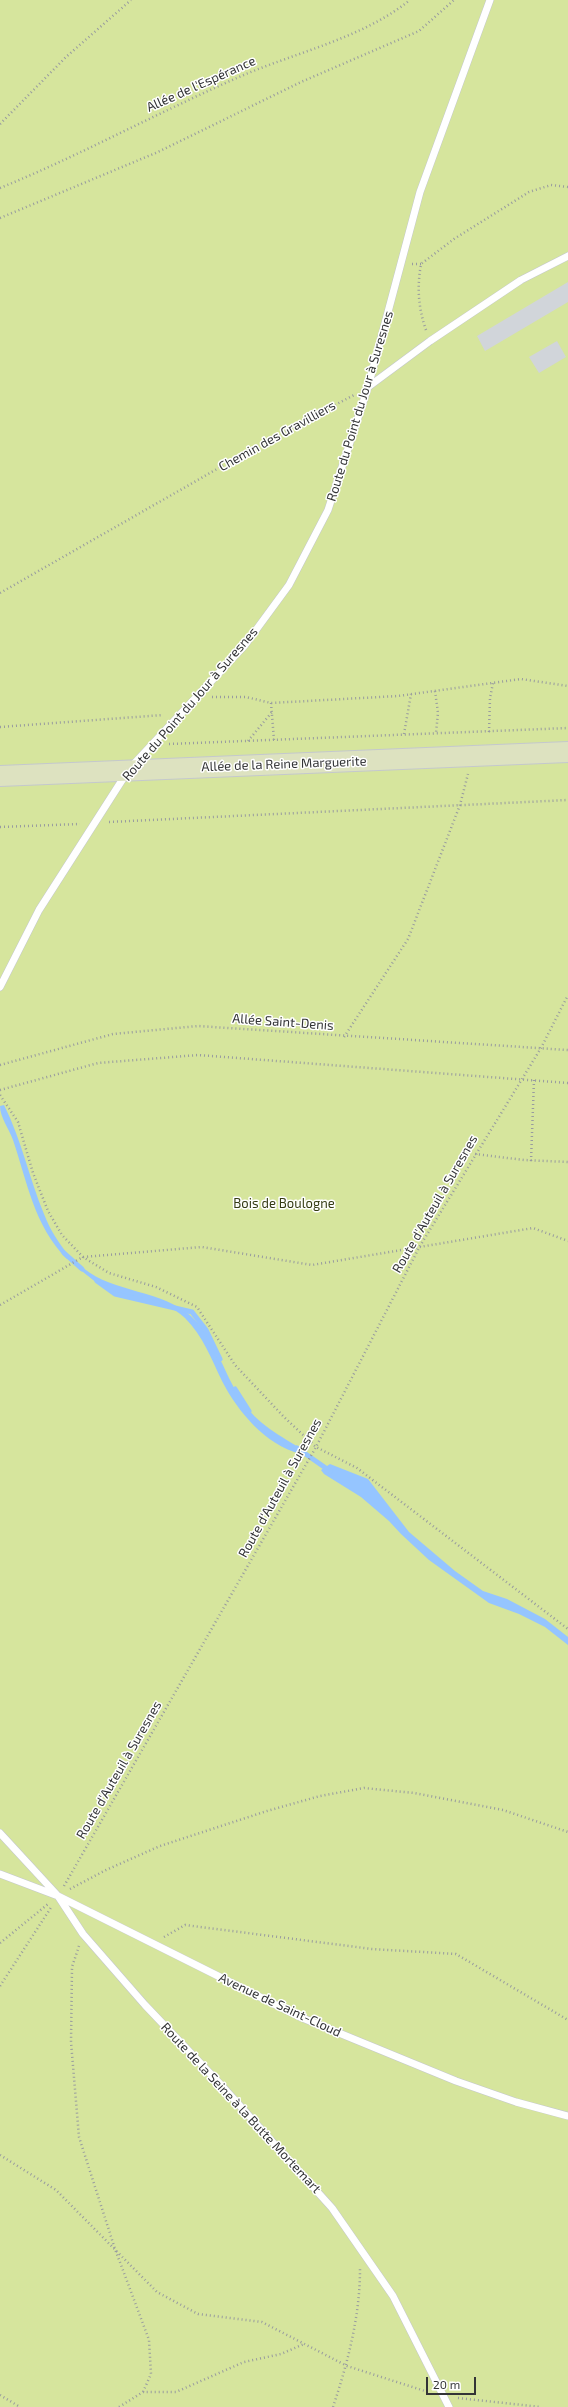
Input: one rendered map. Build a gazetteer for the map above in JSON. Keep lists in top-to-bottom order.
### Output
{
  "streets": {
    "main road": ["Allée de la Reine Marguerite"],
    "lane": ["Route du Point du Jour à Suresnes", "Avenue de Saint-Cloud", "Route de la Seine à la Butte Mortemart"],
    "path": [
      "Allée de l'Espérance",
      "Chemin des Gravilliers",
      "Allée Saint-Denis",
      "Route d'Auteuil à Suresnes"
    ]
  },
  "crossings": [
    ["Route du Point du Jour à Suresnes", "Chemin des Gravilliers"],
    ["Route du Point du Jour à Suresnes", "Allée de la Reine Marguerite"],
    ["Allée Saint-Denis", "Route d'Auteuil à Suresnes"],
    ["Route d'Auteuil à Suresnes", "Avenue de Saint-Cloud"],
    ["Route d'Auteuil à Suresnes", "Route de la Seine à la Butte Mortemart"],
    ["Avenue de Saint-Cloud", "Route de la Seine à la Butte Mortemart"]
  ],
  "parks": ["Bois de Boulogne"],
  "scale_bar": "20 m"
}
